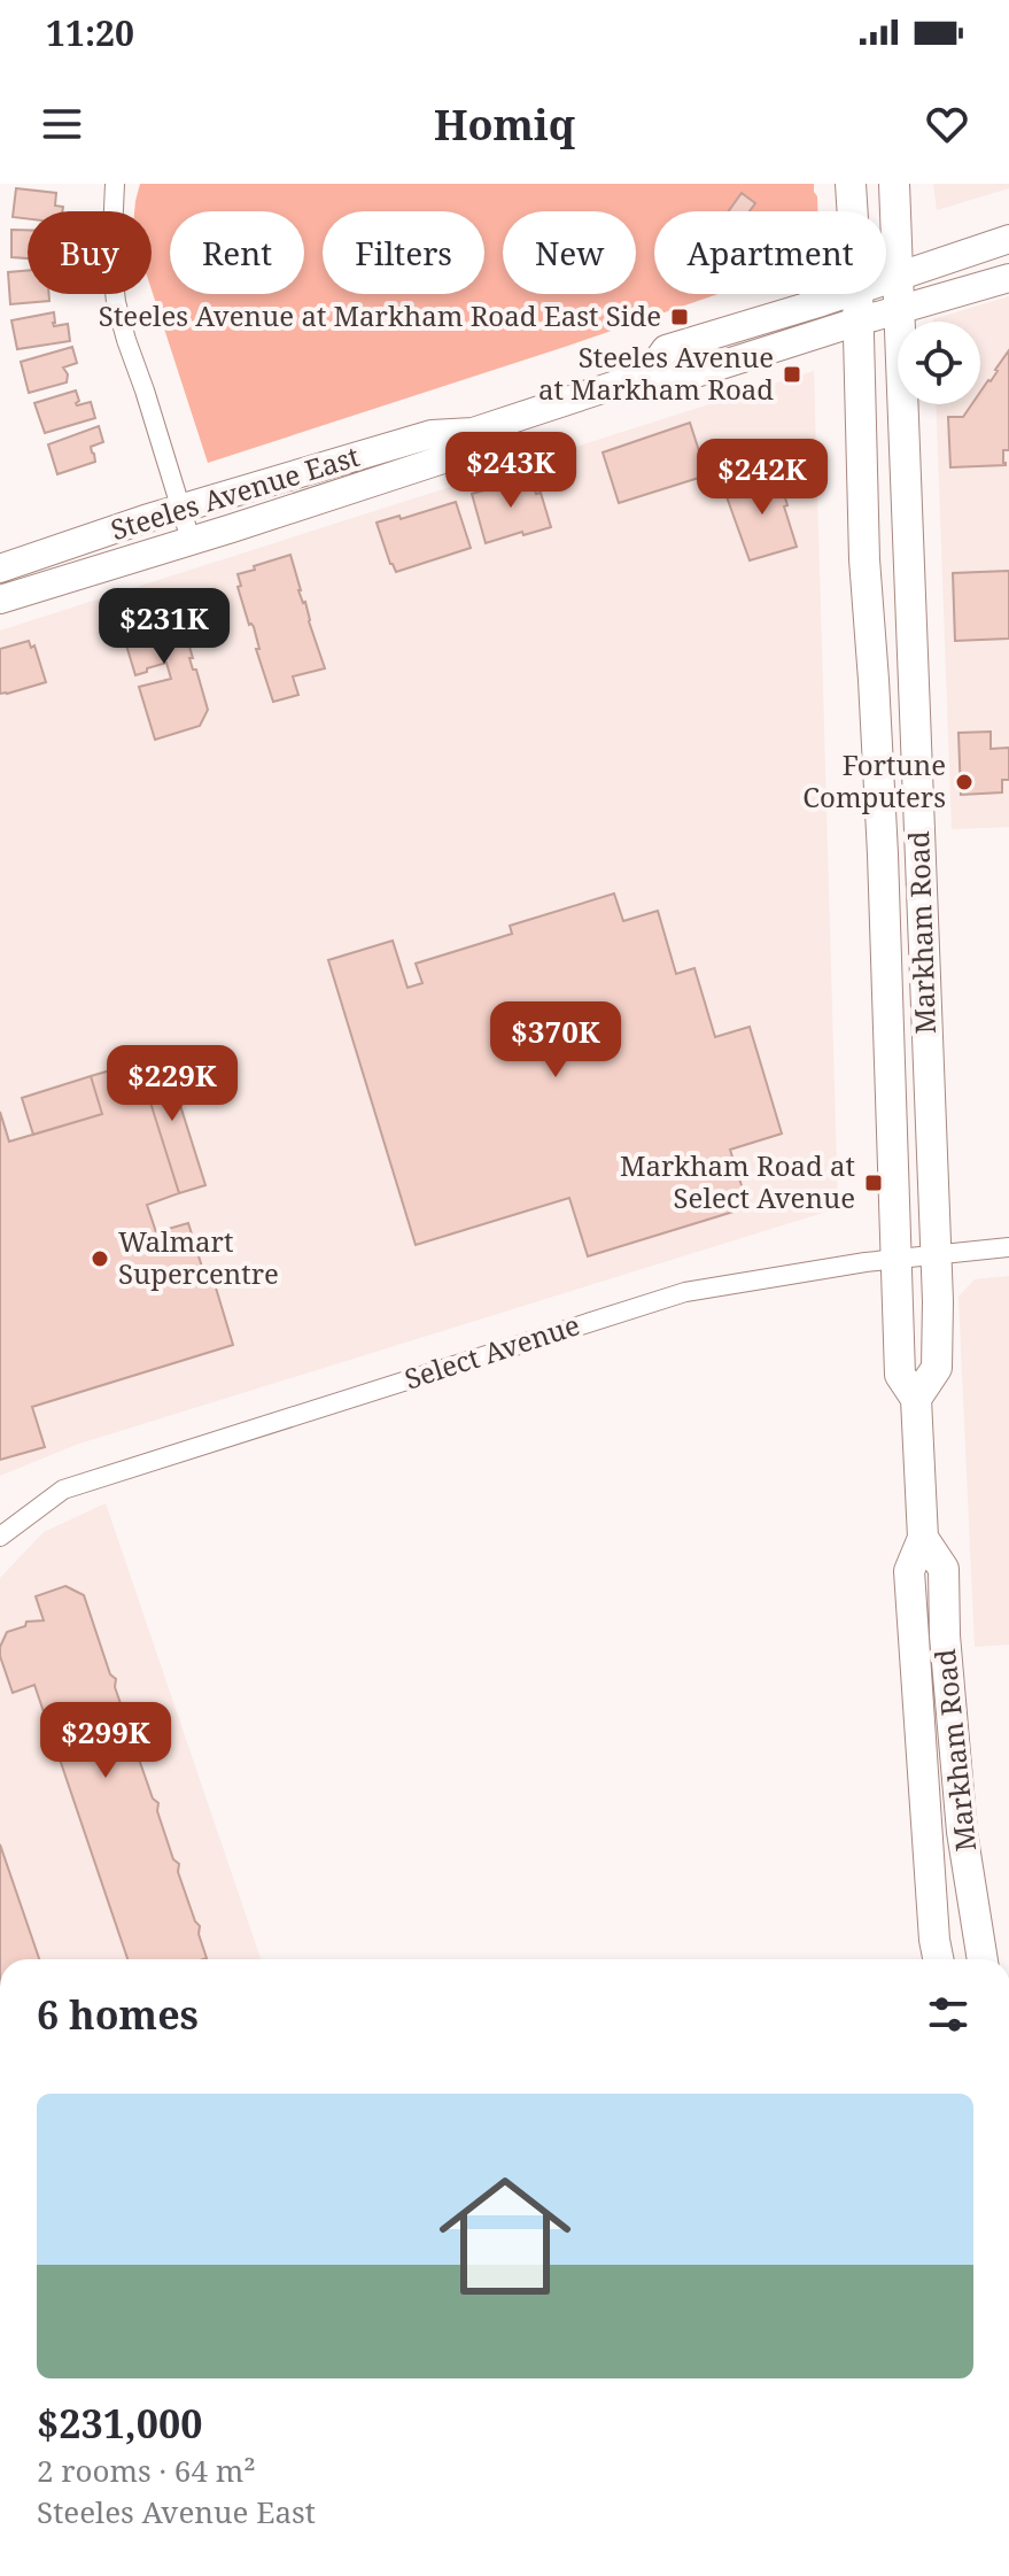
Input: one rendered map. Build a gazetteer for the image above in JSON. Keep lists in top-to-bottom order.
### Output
{
  "streets": {
    "main road": ["Steeles Avenue East", "Markham Road"],
    "street": ["Select Avenue"]
  },
  "crossings": [
    ["Steeles Avenue East", "Markham Road"],
    ["Markham Road", "Select Avenue"]
  ],
  "places": {
    "transit": ["Steeles Avenue at Markham Road East Side", "Steeles Avenue at Markham Road", "Markham Road at Select Avenue"],
    "other": ["Fortune Computers", "Walmart Supercentre"]
  },
  "page": {
    "status": "11:20",
    "header": "Homiq",
    "chip": [
      "Buy",
      "Rent",
      "Filters",
      "New",
      "Apartment"
    ],
    "price": [
      "$243K",
      "$242K",
      "$231K",
      "$370K",
      "$229K",
      "$299K"
    ],
    "heading": "6 homes",
    "list": [
      {
        "name": "$231,000",
        "note": "2 rooms · 64 m² · Steeles Avenue East"
      }
    ]
  }
}
